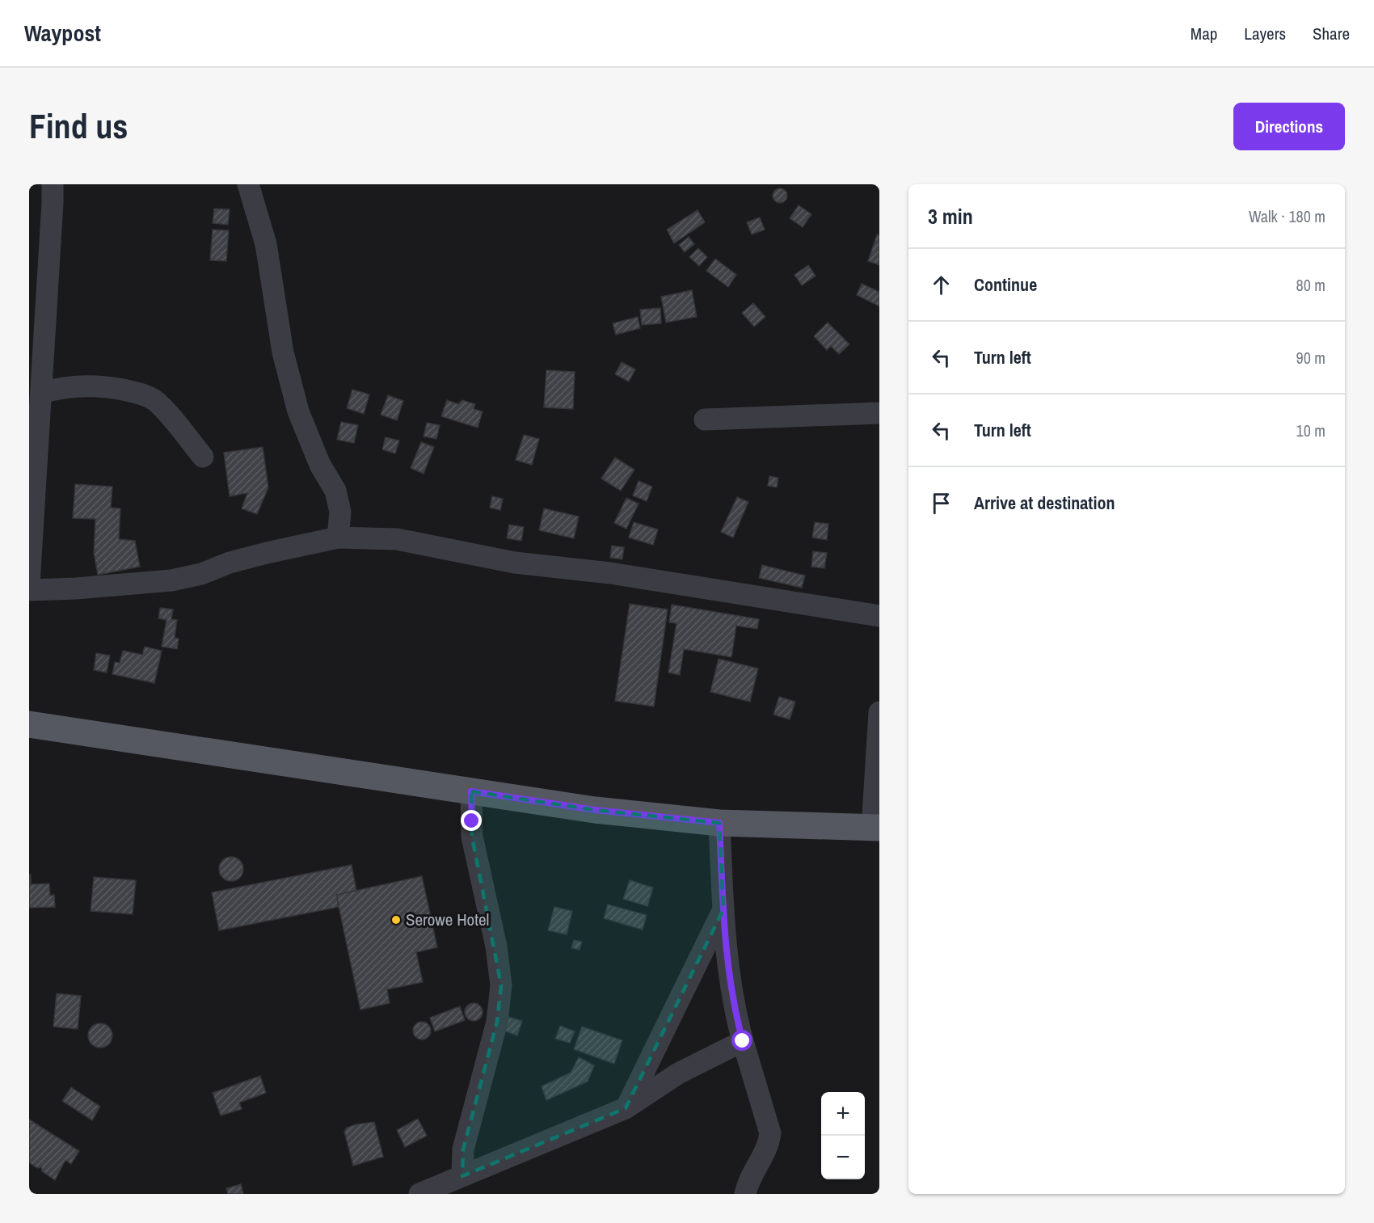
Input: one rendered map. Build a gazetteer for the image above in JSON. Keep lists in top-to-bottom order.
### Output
{
  "places": ["Serowe Hotel"],
  "page": {
    "header": "Waypost",
    "nav": ["Map", "Layers", "Share"],
    "buttons": "Directions",
    "title": "Find us",
    "heading": ["3 min", "Walk · 180 m"],
    "list": [
      ["Continue", "80 m"],
      ["Turn left", "90 m"],
      ["Turn left", "10 m"],
      "Arrive at destination"
    ],
    "map_buttons": ["+", "−"]
  }
}
